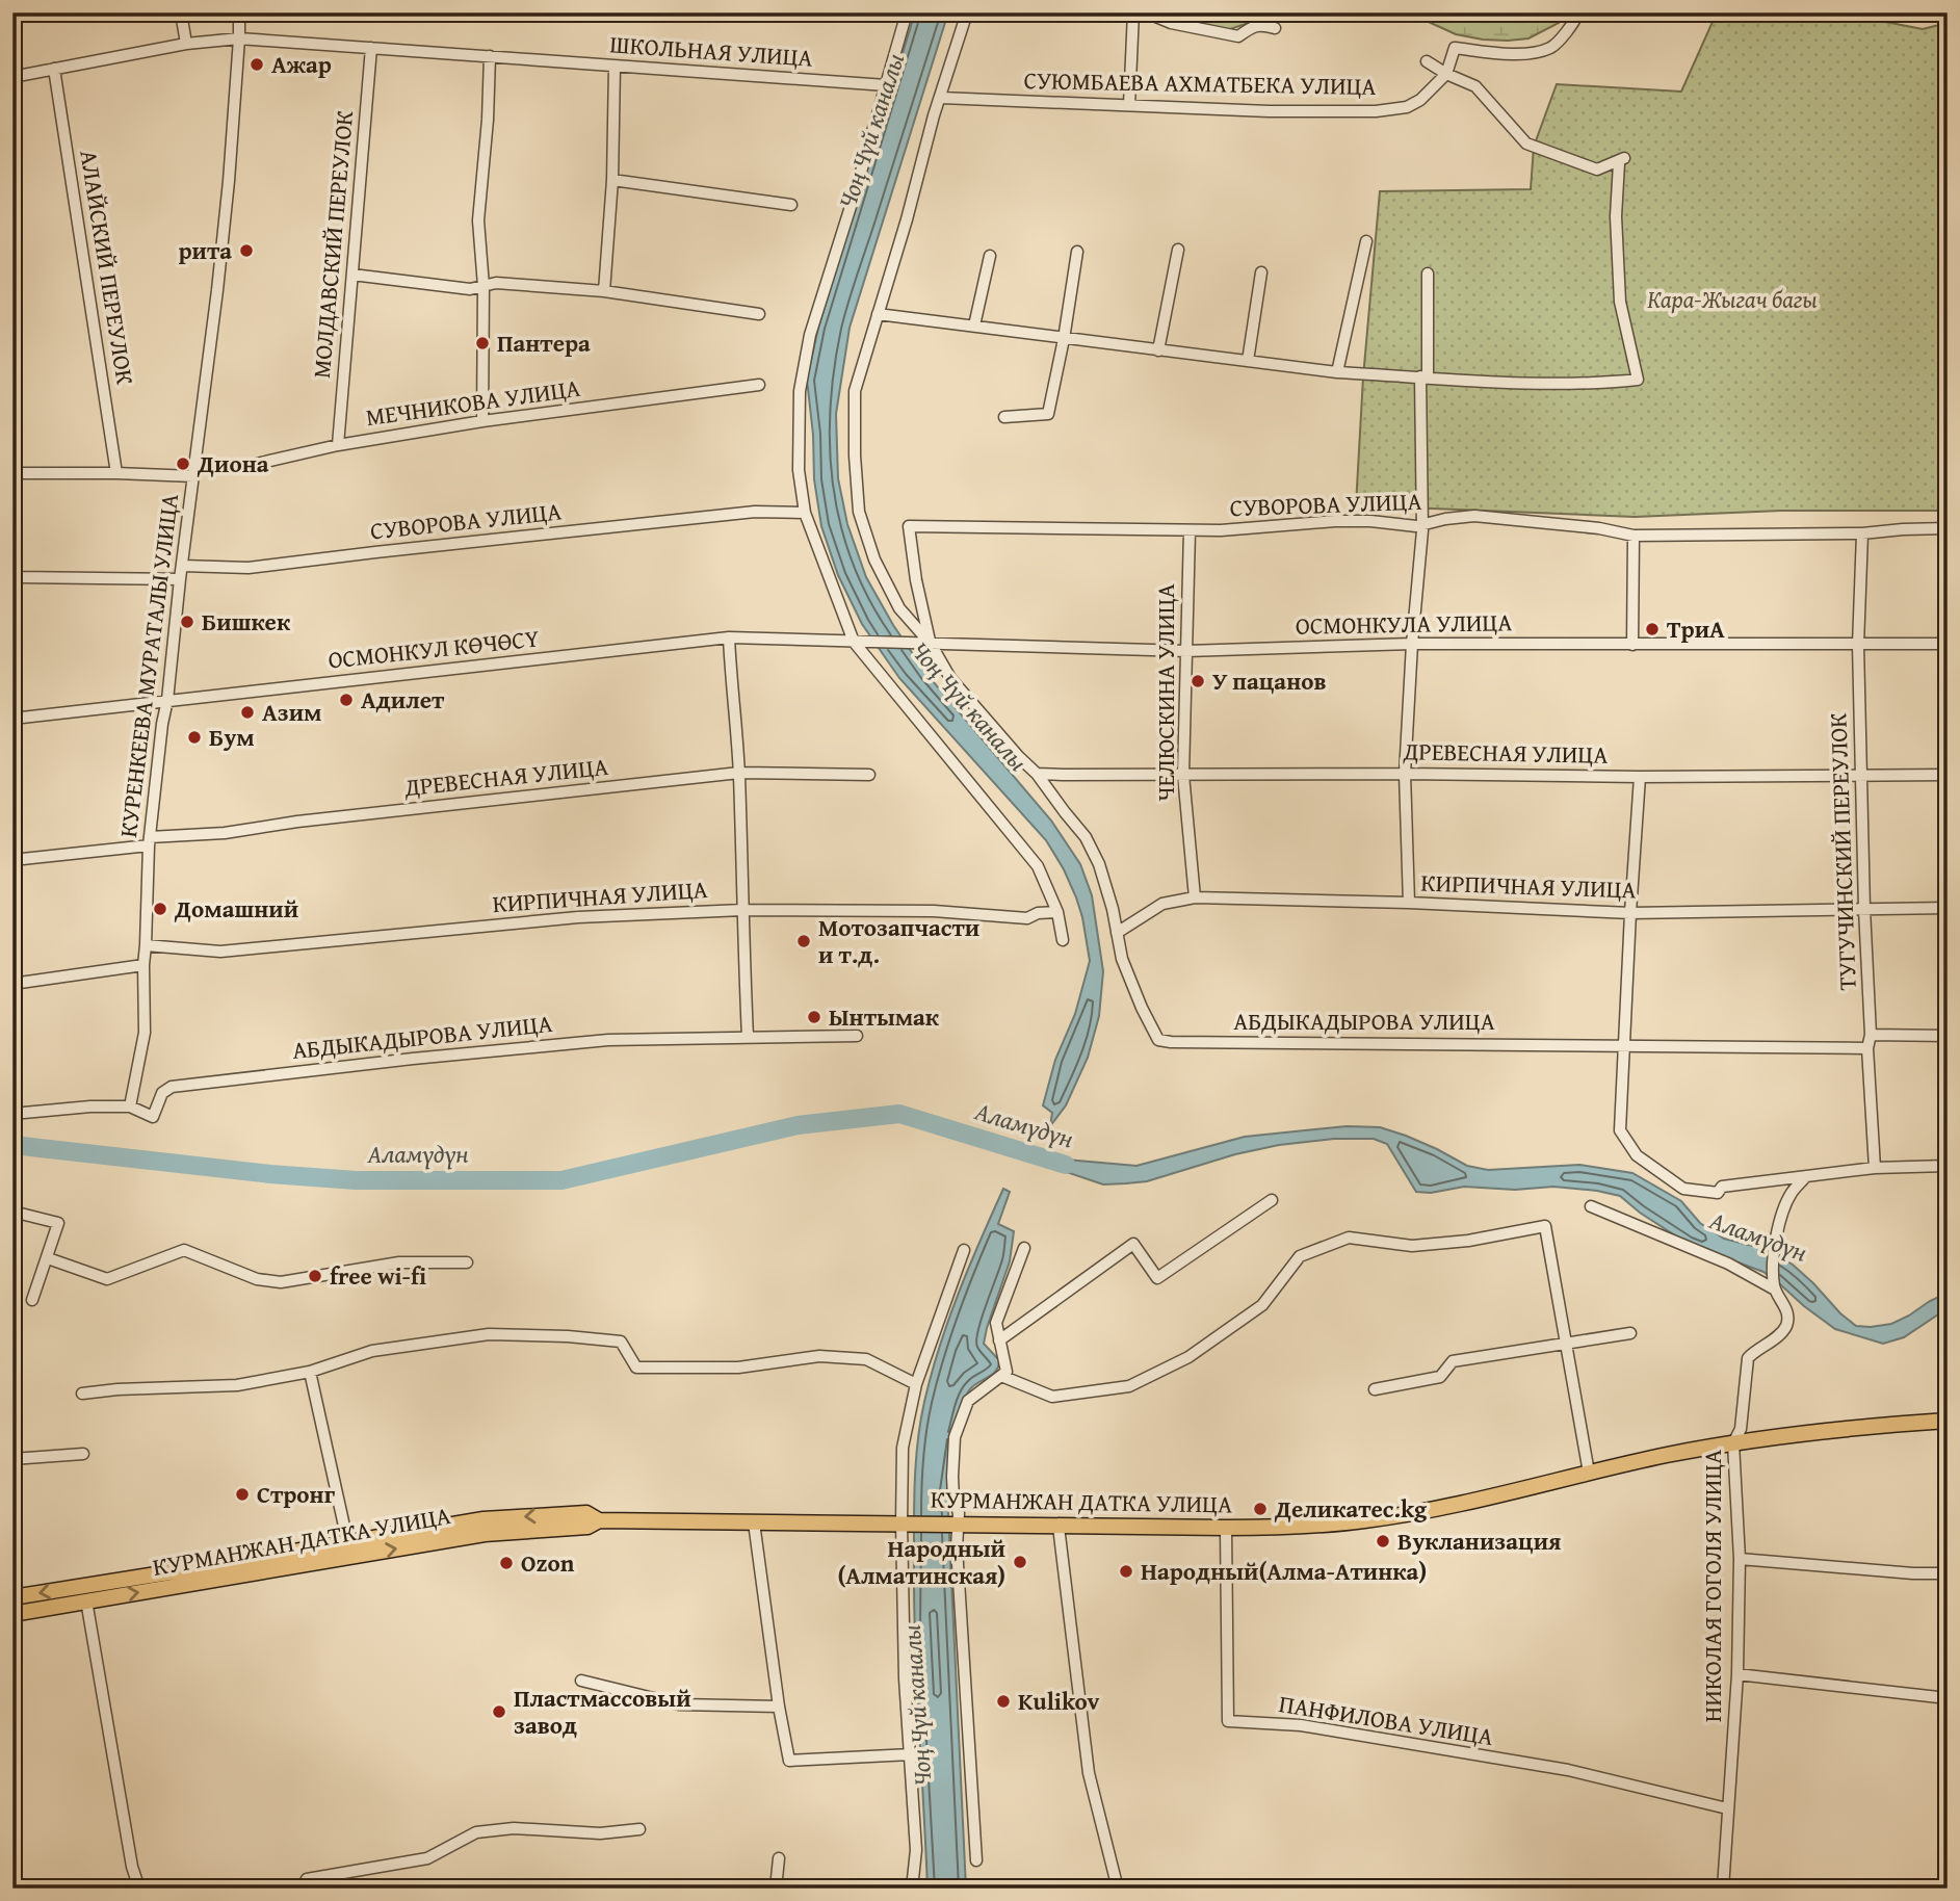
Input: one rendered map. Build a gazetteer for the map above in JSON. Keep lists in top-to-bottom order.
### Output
{
  "streets": {
    "main road": ["КУРМАНЖАН ДАТКА УЛИЦА"],
    "street": [
      "ШКОЛЬНАЯ УЛИЦА",
      "СУЮМБАЕВА АХМАТБЕКА УЛИЦА",
      "МОЛДАВСКИЙ ПЕРЕУЛОК",
      "АЛАЙСКИЙ ПЕРЕУЛОК",
      "МЕЧНИКОВА УЛИЦА",
      "СУВОРОВА УЛИЦА",
      "ОСМОНКУЛА УЛИЦА",
      "ОСМОНКУЛ КӨЧӨСҮ",
      "КУРЕНКЕЕВА МУРАТАЛЫ УЛИЦА",
      "ЧЕЛЮСКИНА УЛИЦА",
      "ДРЕВЕСНАЯ УЛИЦА",
      "ТУГУЧИНСКИЙ ПЕРЕУЛОК",
      "КИРПИЧНАЯ УЛИЦА",
      "АБДЫКАДЫРОВА УЛИЦА",
      "НИКОЛАЯ ГОГОЛЯ УЛИЦА",
      "ПАНФИЛОВА УЛИЦА"
    ]
  },
  "crossings": [
    ["ШКОЛЬНАЯ УЛИЦА", "МОЛДАВСКИЙ ПЕРЕУЛОК"],
    ["ШКОЛЬНАЯ УЛИЦА", "АЛАЙСКИЙ ПЕРЕУЛОК"],
    ["ШКОЛЬНАЯ УЛИЦА", "КУРЕНКЕЕВА МУРАТАЛЫ УЛИЦА"],
    ["МОЛДАВСКИЙ ПЕРЕУЛОК", "МЕЧНИКОВА УЛИЦА"],
    ["АЛАЙСКИЙ ПЕРЕУЛОК", "МЕЧНИКОВА УЛИЦА"],
    ["МЕЧНИКОВА УЛИЦА", "КУРЕНКЕЕВА МУРАТАЛЫ УЛИЦА"],
    ["СУВОРОВА УЛИЦА", "ОСМОНКУЛА УЛИЦА"],
    ["СУВОРОВА УЛИЦА", "КУРЕНКЕЕВА МУРАТАЛЫ УЛИЦА"],
    ["СУВОРОВА УЛИЦА", "ЧЕЛЮСКИНА УЛИЦА"],
    ["СУВОРОВА УЛИЦА", "ТУГУЧИНСКИЙ ПЕРЕУЛОК"],
    ["СУВОРОВА УЛИЦА", "АБДЫКАДЫРОВА УЛИЦА"],
    ["ОСМОНКУЛА УЛИЦА", "ОСМОНКУЛ КӨЧӨСҮ"],
    ["ОСМОНКУЛА УЛИЦА", "ЧЕЛЮСКИНА УЛИЦА"],
    ["ОСМОНКУЛА УЛИЦА", "ТУГУЧИНСКИЙ ПЕРЕУЛОК"],
    ["ОСМОНКУЛА УЛИЦА", "АБДЫКАДЫРОВА УЛИЦА"],
    ["ОСМОНКУЛ КӨЧӨСҮ", "КУРЕНКЕЕВА МУРАТАЛЫ УЛИЦА"],
    ["КУРЕНКЕЕВА МУРАТАЛЫ УЛИЦА", "ДРЕВЕСНАЯ УЛИЦА"],
    ["КУРЕНКЕЕВА МУРАТАЛЫ УЛИЦА", "КИРПИЧНАЯ УЛИЦА"],
    ["КУРЕНКЕЕВА МУРАТАЛЫ УЛИЦА", "АБДЫКАДЫРОВА УЛИЦА"],
    ["ЧЕЛЮСКИНА УЛИЦА", "ДРЕВЕСНАЯ УЛИЦА"],
    ["ЧЕЛЮСКИНА УЛИЦА", "КИРПИЧНАЯ УЛИЦА"],
    ["ДРЕВЕСНАЯ УЛИЦА", "ТУГУЧИНСКИЙ ПЕРЕУЛОК"],
    ["ДРЕВЕСНАЯ УЛИЦА", "АБДЫКАДЫРОВА УЛИЦА"],
    ["ТУГУЧИНСКИЙ ПЕРЕУЛОК", "КИРПИЧНАЯ УЛИЦА"],
    ["ТУГУЧИНСКИЙ ПЕРЕУЛОК", "АБДЫКАДЫРОВА УЛИЦА"],
    ["КИРПИЧНАЯ УЛИЦА", "АБДЫКАДЫРОВА УЛИЦА"],
    ["КУРМАНЖАН ДАТКА УЛИЦА", "НИКОЛАЯ ГОГОЛЯ УЛИЦА"],
    ["КУРМАНЖАН ДАТКА УЛИЦА", "ПАНФИЛОВА УЛИЦА"],
    ["НИКОЛАЯ ГОГОЛЯ УЛИЦА", "ПАНФИЛОВА УЛИЦА"]
  ],
  "water": ["Чоң Чүй каналы", "Аламүдүн"],
  "parks": ["Кара-Жыгач багы"],
  "places": [
    "Ажар",
    "рита",
    "Пантера",
    "Диона",
    "Бишкек",
    "ТриА",
    "У пацанов",
    "Адилет",
    "Азим",
    "Бум",
    "Домашний",
    "Мотозапчасти и т.д.",
    "Ынтымак",
    "free wi-fi",
    "Стронг",
    "Деликатес.kg",
    "Вукланизация",
    "Народный (Алматинская)",
    "Ozon",
    "Народный(Алма-Атинка)",
    "Kulikov",
    "Пластмассовый завод"
  ]
}
